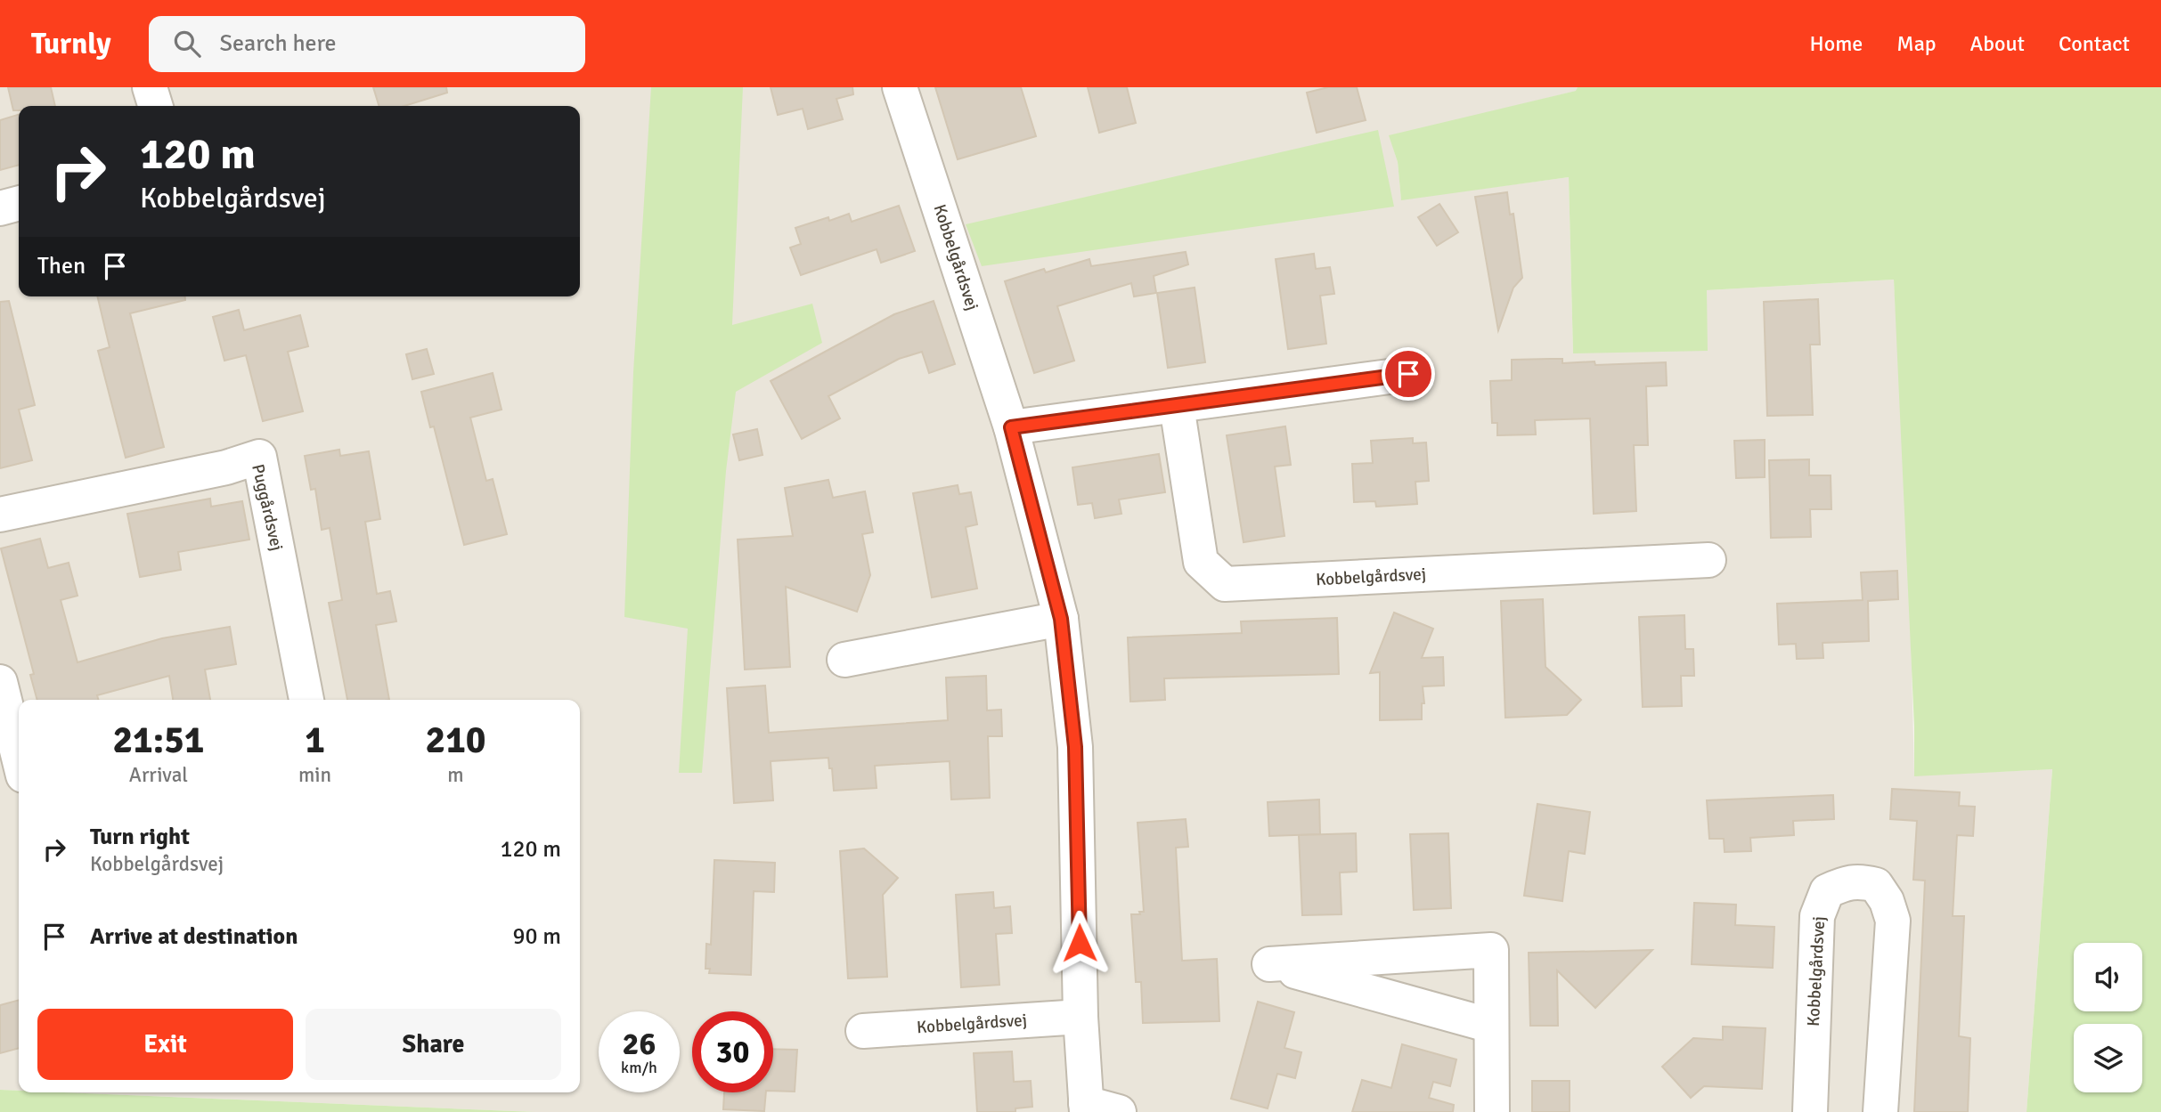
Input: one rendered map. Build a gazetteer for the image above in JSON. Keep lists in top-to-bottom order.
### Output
{
  "streets": {
    "street": ["Kobbelgårdsvej", "Puggårdsvej"]
  },
  "page": {
    "header": "Turnly",
    "search": "Search here",
    "nav": [
      "Home",
      "Map",
      "About",
      "Contact"
    ],
    "turn": ["120 m", "Kobbelgårdsvej"],
    "then": "Then",
    "eta": [
      "21:51",
      "Arrival",
      "1",
      "min",
      "210",
      "m"
    ],
    "list": [
      {
        "name": "Turn right",
        "note": "Kobbelgårdsvej",
        "value": "120 m"
      },
      {
        "name": "Arrive at destination",
        "value": "90 m"
      }
    ],
    "buttons": ["Exit", "Share"],
    "speed": "26 km/h",
    "limit": "30"
  }
}
